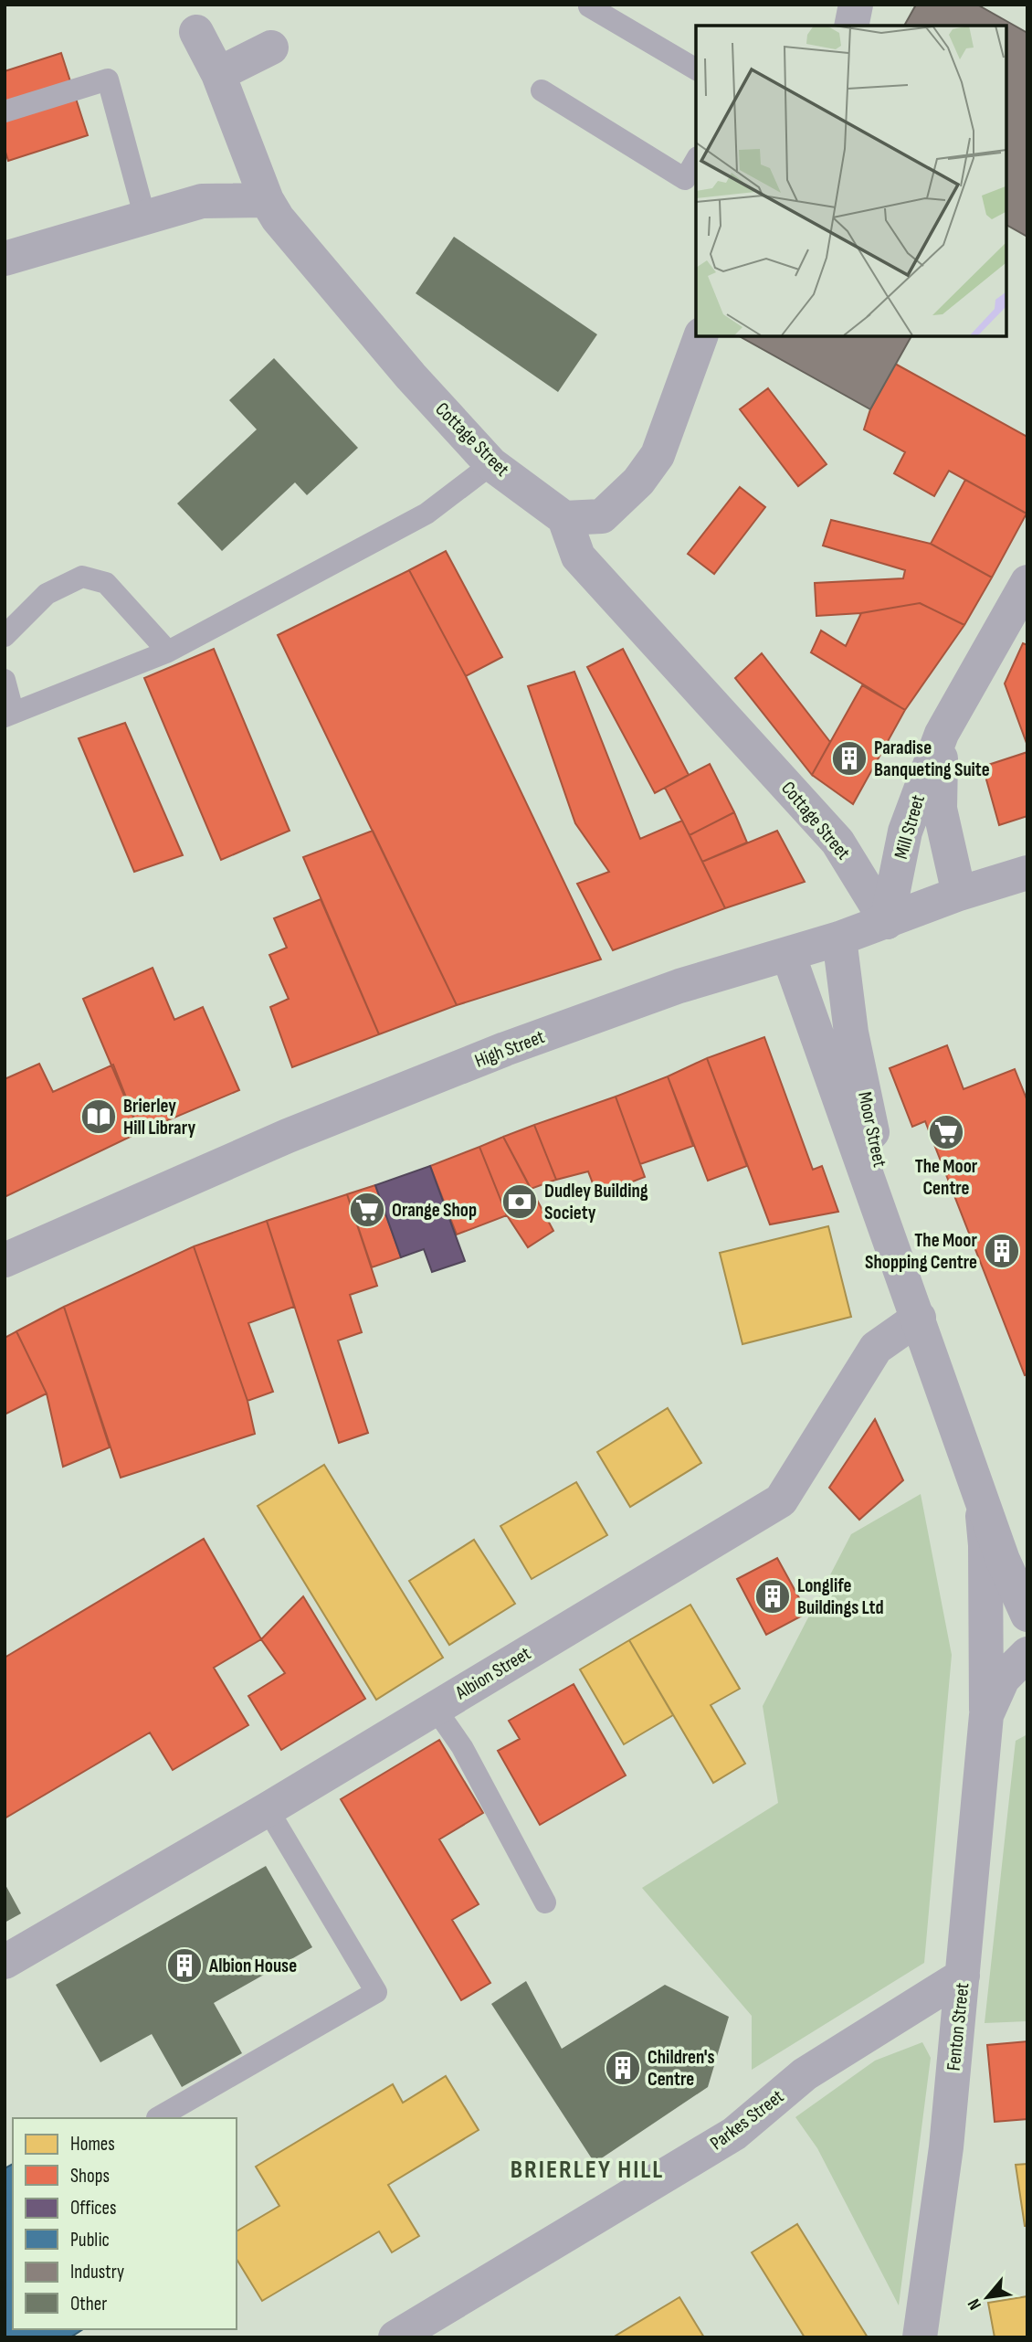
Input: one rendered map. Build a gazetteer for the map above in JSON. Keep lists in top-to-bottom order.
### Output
{
  "streets": {
    "street": [
      "Cottage Street",
      "Mill Street",
      "High Street",
      "Moor Street",
      "Albion Street",
      "Fenton Street",
      "Parkes Street"
    ]
  },
  "crossings": [
    ["Cottage Street", "Mill Street"],
    ["Cottage Street", "High Street"],
    ["Mill Street", "High Street"],
    ["High Street", "Moor Street"],
    ["Moor Street", "Albion Street"],
    ["Moor Street", "Fenton Street"],
    ["Fenton Street", "Parkes Street"]
  ],
  "districts": ["BRIERLEY HILL"],
  "places": {
    "building": [
      "Paradise Banqueting Suite",
      "The Moor Shopping Centre",
      "Longlife Buildings Ltd",
      "Albion House",
      "Children's Centre"
    ],
    "library": ["Brierley Hill Library"],
    "supermarket": ["The Moor Centre", "Orange Shop"],
    "bank": ["Dudley Building Society"]
  },
  "legend": [
    "Homes",
    "Shops",
    "Offices",
    "Public",
    "Industry",
    "Other"
  ],
  "north": "bottom left"
}
